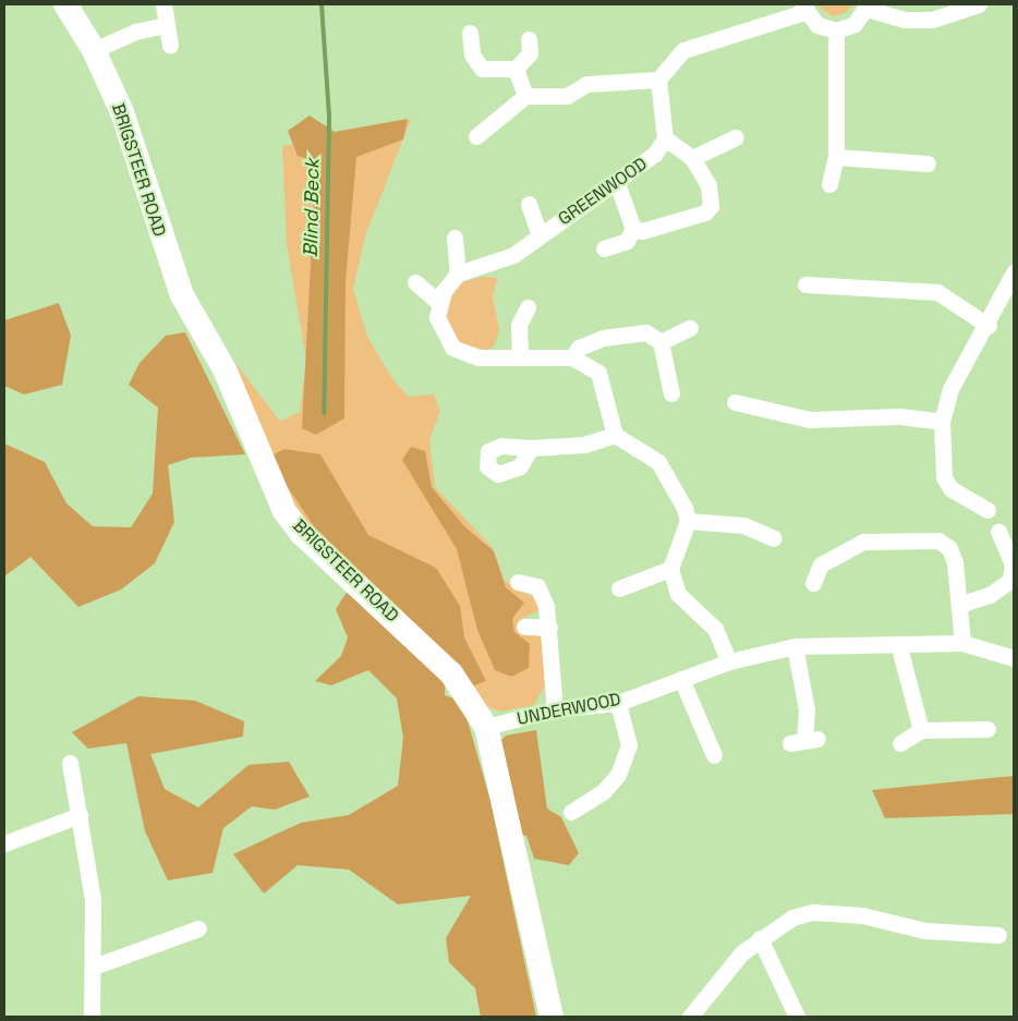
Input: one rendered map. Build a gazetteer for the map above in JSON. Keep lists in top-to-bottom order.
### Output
{
  "streets": {
    "street": ["BRIGSTEER ROAD", "GREENWOOD", "UNDERWOOD"]
  },
  "crossings": [
    ["BRIGSTEER ROAD", "UNDERWOOD"]
  ],
  "water": ["Blind Beck"]
}
